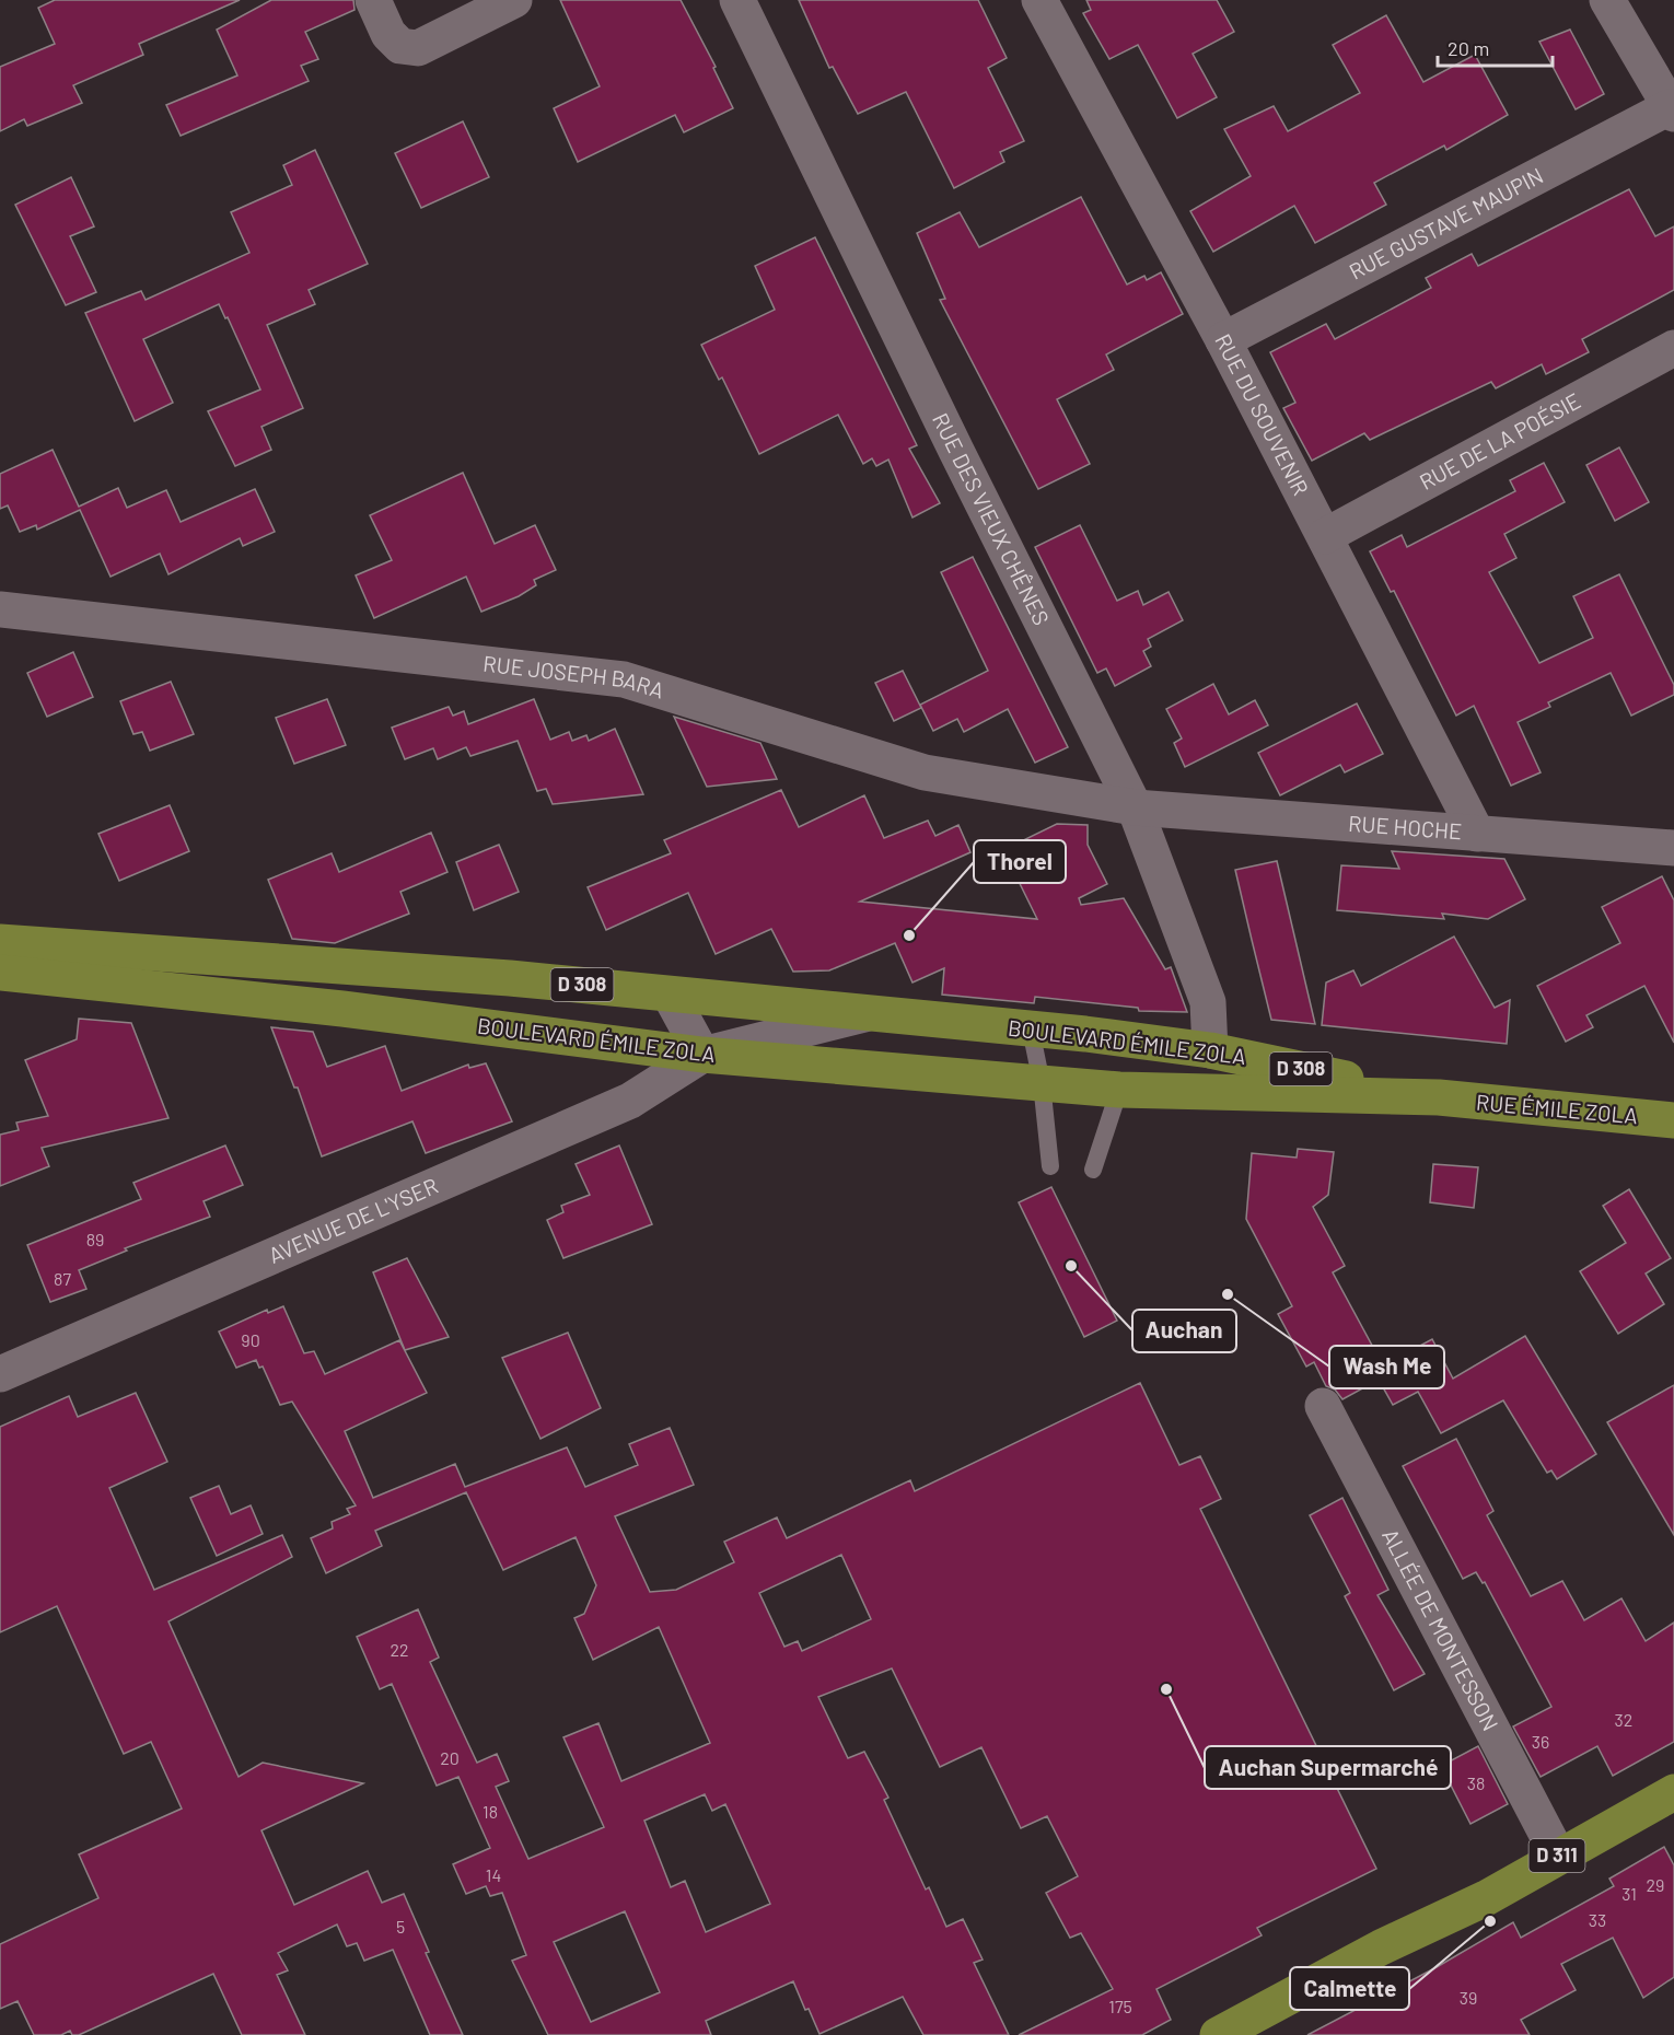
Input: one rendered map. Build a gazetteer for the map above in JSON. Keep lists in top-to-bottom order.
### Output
{
  "streets": {
    "main road": [
      "D 308",
      "BOULEVARD ÉMILE ZOLA",
      "RUE ÉMILE ZOLA",
      "D 311"
    ],
    "street": [
      "RUE GUSTAVE MAUPIN",
      "RUE DU SOUVENIR",
      "RUE DE LA POÉSIE",
      "RUE DES VIEUX CHÊNES",
      "RUE JOSEPH BARA",
      "RUE HOCHE",
      "AVENUE DE L'YSER",
      "ALLÉE DE MONTESSON"
    ]
  },
  "crossings": [
    ["RUE GUSTAVE MAUPIN", "RUE DU SOUVENIR"],
    ["RUE DU SOUVENIR", "RUE DE LA POÉSIE"],
    ["RUE DU SOUVENIR", "RUE HOCHE"],
    ["RUE DES VIEUX CHÊNES", "RUE JOSEPH BARA"],
    ["RUE DES VIEUX CHÊNES", "RUE HOCHE"],
    ["RUE DES VIEUX CHÊNES", "BOULEVARD ÉMILE ZOLA"],
    ["RUE JOSEPH BARA", "RUE HOCHE"],
    ["BOULEVARD ÉMILE ZOLA", "RUE ÉMILE ZOLA"],
    ["BOULEVARD ÉMILE ZOLA", "AVENUE DE L'YSER"],
    ["ALLÉE DE MONTESSON", "D 311"]
  ],
  "places": [
    "Thorel",
    "Auchan",
    "Wash Me",
    "Auchan Supermarché",
    "Calmette"
  ],
  "house_numbers": [
    "89",
    "87",
    "90",
    "22",
    "32",
    "36",
    "20",
    "38",
    "18",
    "14",
    "29",
    "31",
    "33",
    "5",
    "39",
    "175"
  ],
  "scale_bar": "20 m"
}
